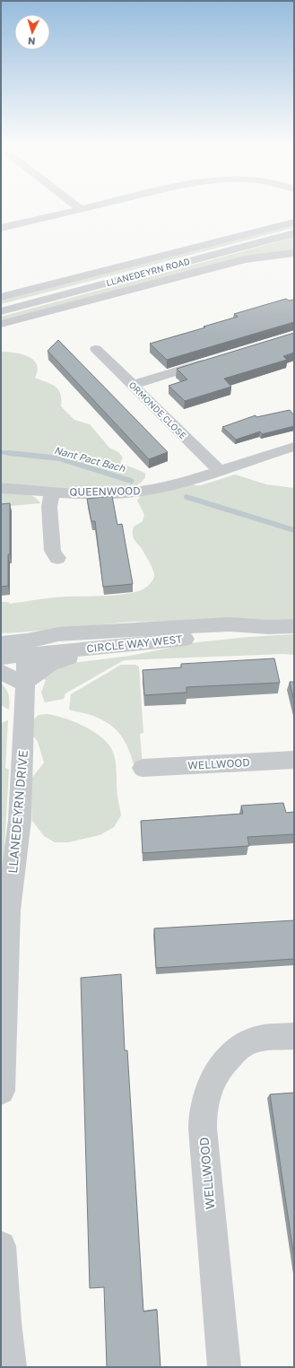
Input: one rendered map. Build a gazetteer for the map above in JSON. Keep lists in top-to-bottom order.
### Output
{
  "streets": {
    "street": [
      "LLANEDEYRN ROAD",
      "ORMONDE CLOSE",
      "QUEENWOOD",
      "CIRCLE WAY WEST",
      "WELLWOOD",
      "LLANEDEYRN DRIVE"
    ]
  },
  "crossings": [
    ["ORMONDE CLOSE", "QUEENWOOD"],
    ["CIRCLE WAY WEST", "LLANEDEYRN DRIVE"]
  ],
  "water": ["Nant Pact Bach"],
  "north": "bottom"
}
